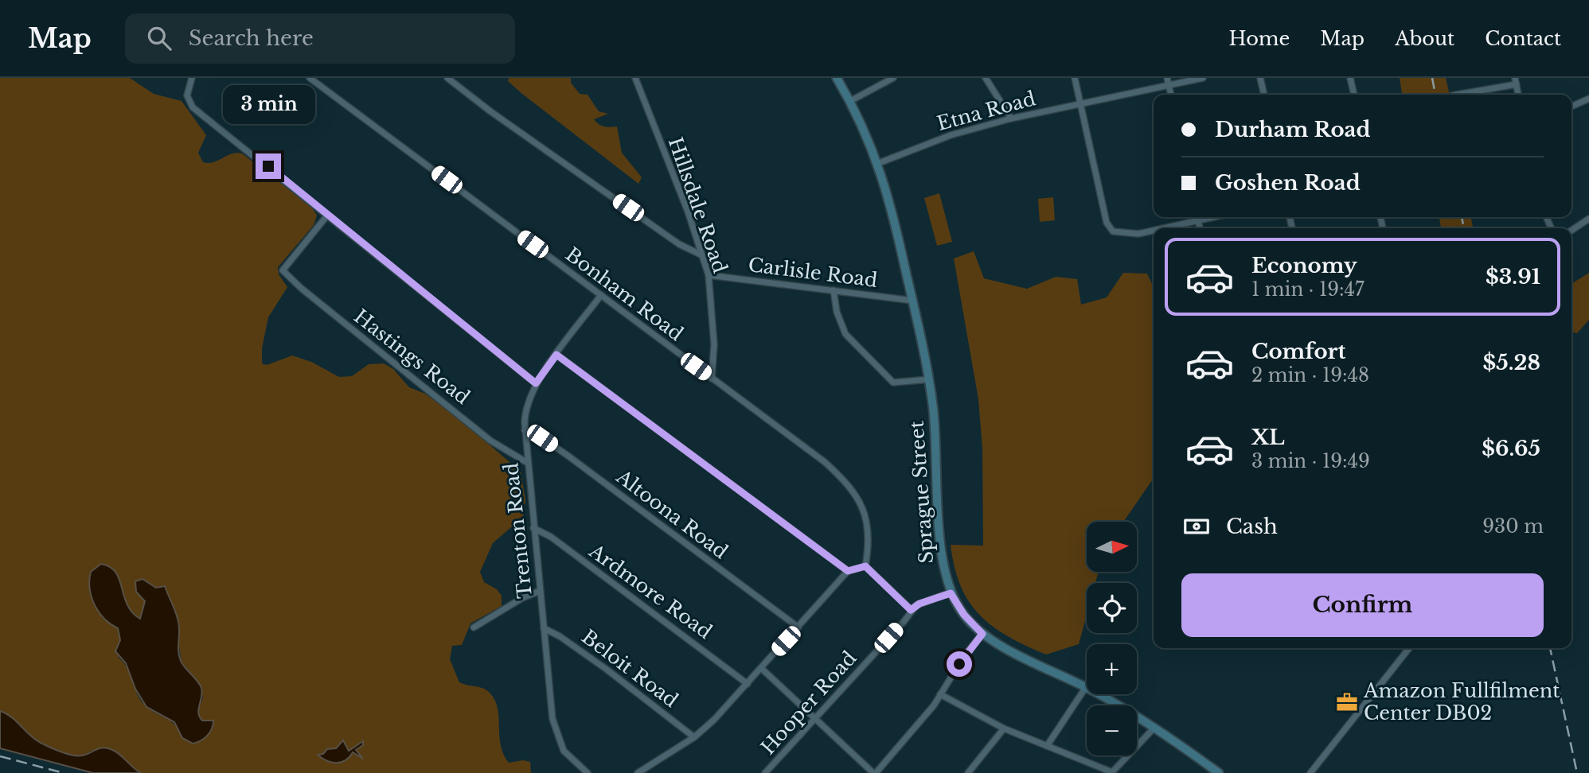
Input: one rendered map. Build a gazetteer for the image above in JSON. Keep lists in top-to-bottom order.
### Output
{
  "streets": {
    "main road": ["Sprague Street"],
    "street": [
      "Etna Road",
      "Hillsdale Road",
      "Carlisle Road",
      "Bonham Road",
      "Hastings Road",
      "Altoona Road",
      "Trenton Road",
      "Ardmore Road",
      "Beloit Road",
      "Hooper Road"
    ]
  },
  "crossings": [
    ["Etna Road", "Sprague Street"],
    ["Hillsdale Road", "Carlisle Road"],
    ["Hillsdale Road", "Bonham Road"],
    ["Carlisle Road", "Sprague Street"],
    ["Bonham Road", "Trenton Road"],
    ["Hastings Road", "Trenton Road"],
    ["Sprague Street", "Hooper Road"],
    ["Altoona Road", "Trenton Road"],
    ["Trenton Road", "Ardmore Road"],
    ["Trenton Road", "Beloit Road"]
  ],
  "places": {
    "office": ["Amazon Fullfilment Center DB02"]
  },
  "north": "right",
  "page": {
    "header": "Map",
    "search": "Search here",
    "nav": [
      "Home",
      "Map",
      "About",
      "Contact"
    ],
    "bubble": "3 min",
    "banner": ["Durham Road", "Goshen Road"],
    "list": [
      {
        "name": "Economy",
        "note": "1 min · 19:47",
        "value": "$3.91"
      },
      {
        "name": "Comfort",
        "note": "2 min · 19:48",
        "value": "$5.28"
      },
      {
        "name": "XL",
        "note": "3 min · 19:49",
        "value": "$6.65"
      }
    ],
    "pay": ["Cash", "930 m"],
    "map_buttons": ["+", "−"],
    "buttons": "Confirm"
  }
}
